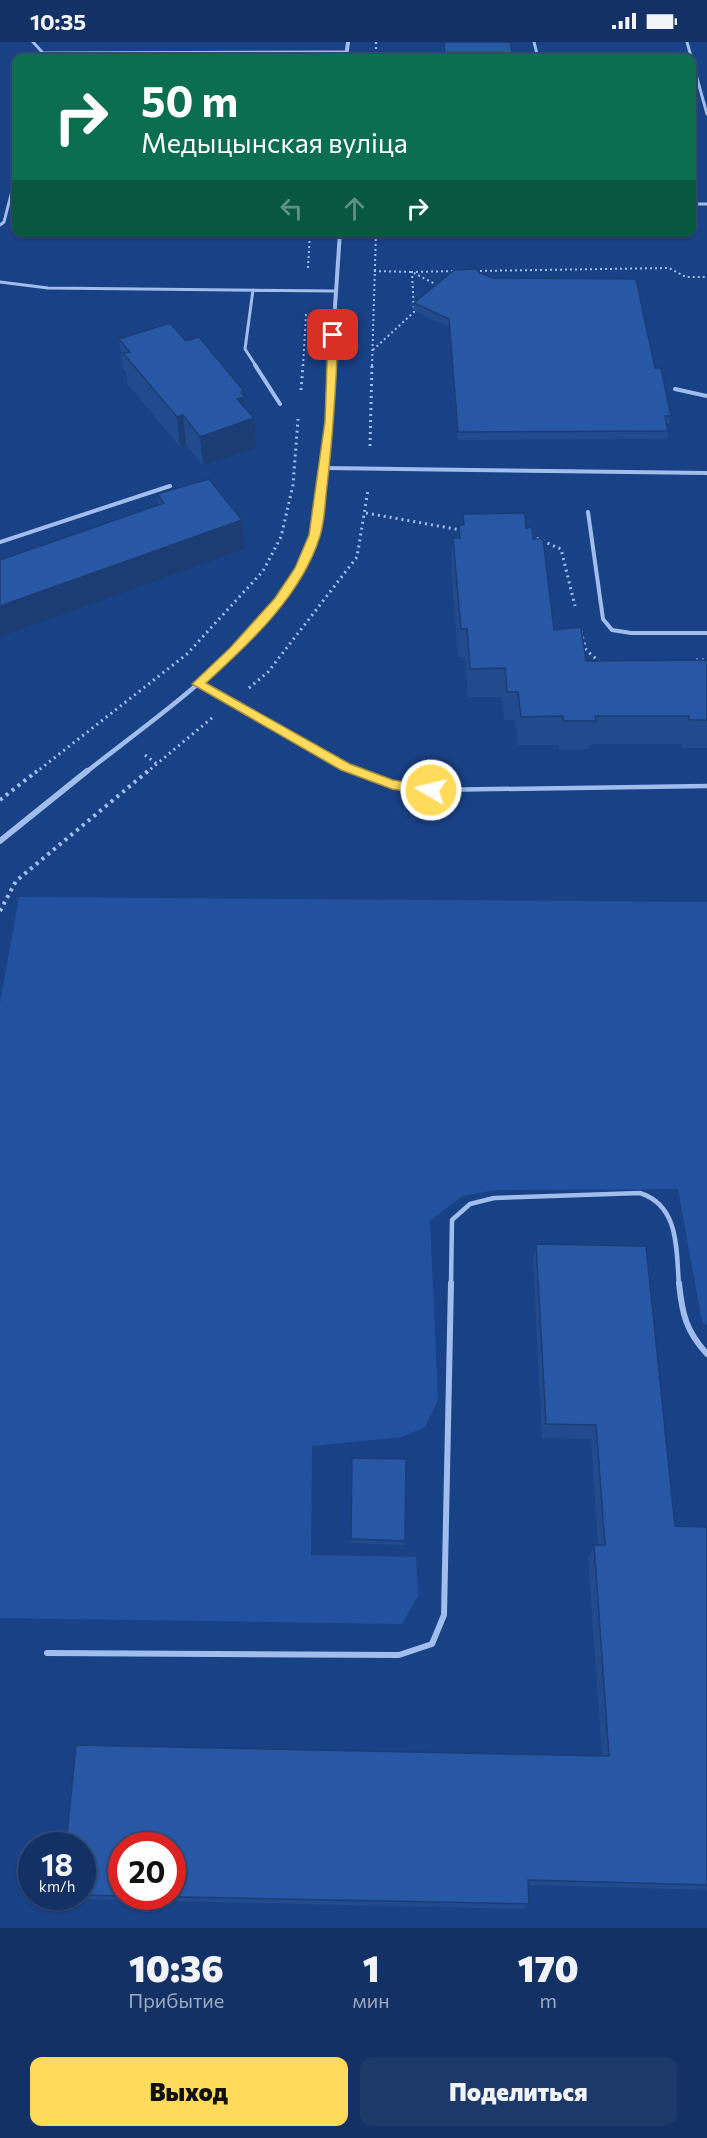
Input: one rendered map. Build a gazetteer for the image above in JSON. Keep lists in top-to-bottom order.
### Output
{
  "page": {
    "status": "10:35",
    "turn": ["50 m", "Медыцынская вуліца"],
    "speed": "18 km/h",
    "limit": "20",
    "eta": [
      "10:36",
      "Прибытие",
      "1",
      "мин",
      "170",
      "m"
    ],
    "buttons": ["Выход", "Поделиться"]
  }
}
